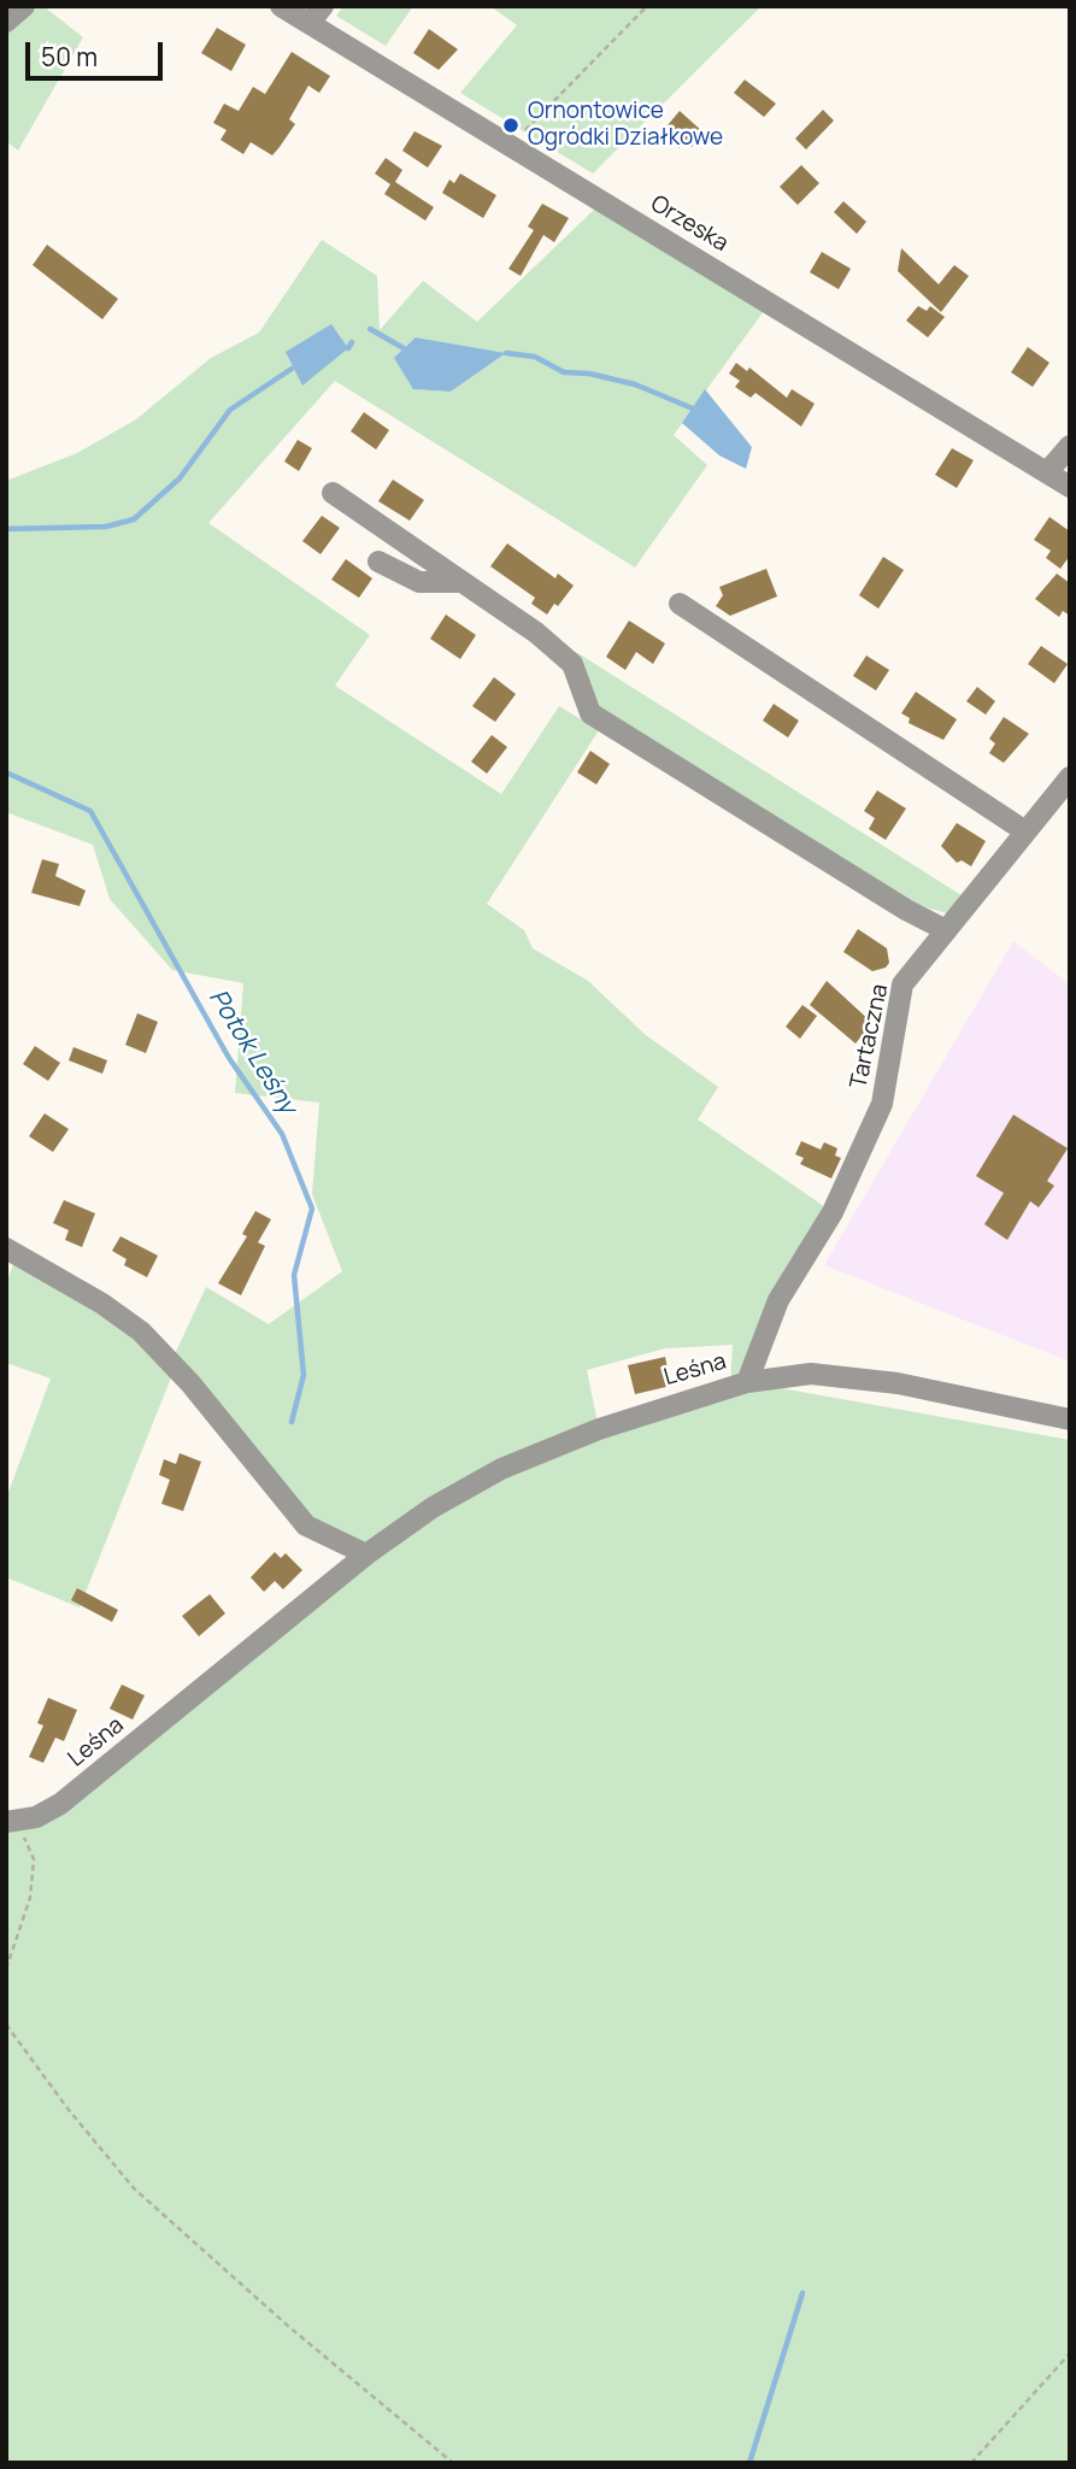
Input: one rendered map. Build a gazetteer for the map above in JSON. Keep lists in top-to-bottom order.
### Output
{
  "streets": {
    "street": ["Orzeska", "Tartaczna", "Leśna"]
  },
  "crossings": [
    ["Tartaczna", "Leśna"]
  ],
  "water": ["Potok Leśny"],
  "places": ["Ornontowice Ogródki Działkowe"],
  "scale_bar": "50 m"
}
